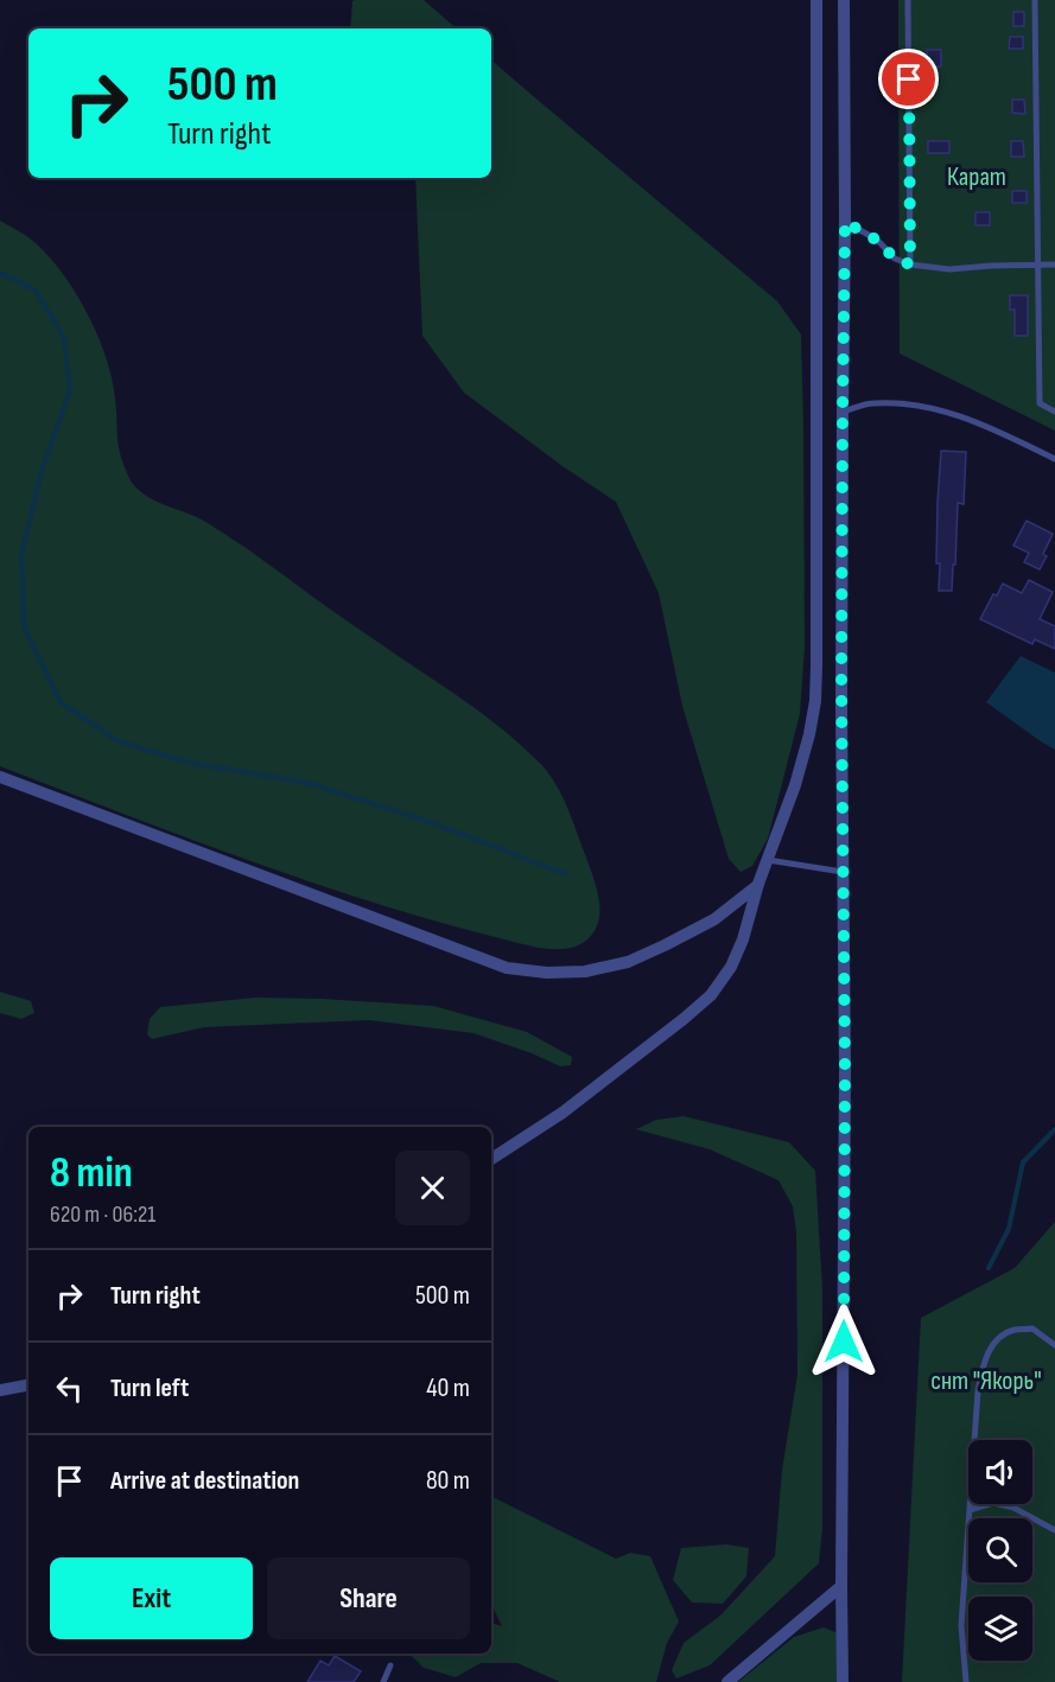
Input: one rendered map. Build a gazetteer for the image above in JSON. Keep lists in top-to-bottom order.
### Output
{
  "parks": ["Карат", "снт \"Якорь\""],
  "page": {
    "turn": ["500 m", "Turn right"],
    "heading": ["8 min", "620 m · 06:21"],
    "list": [
      {
        "name": "Turn right",
        "value": "500 m"
      },
      {
        "name": "Turn left",
        "value": "40 m"
      },
      {
        "name": "Arrive at destination",
        "value": "80 m"
      }
    ],
    "buttons": ["Exit", "Share"]
  }
}
